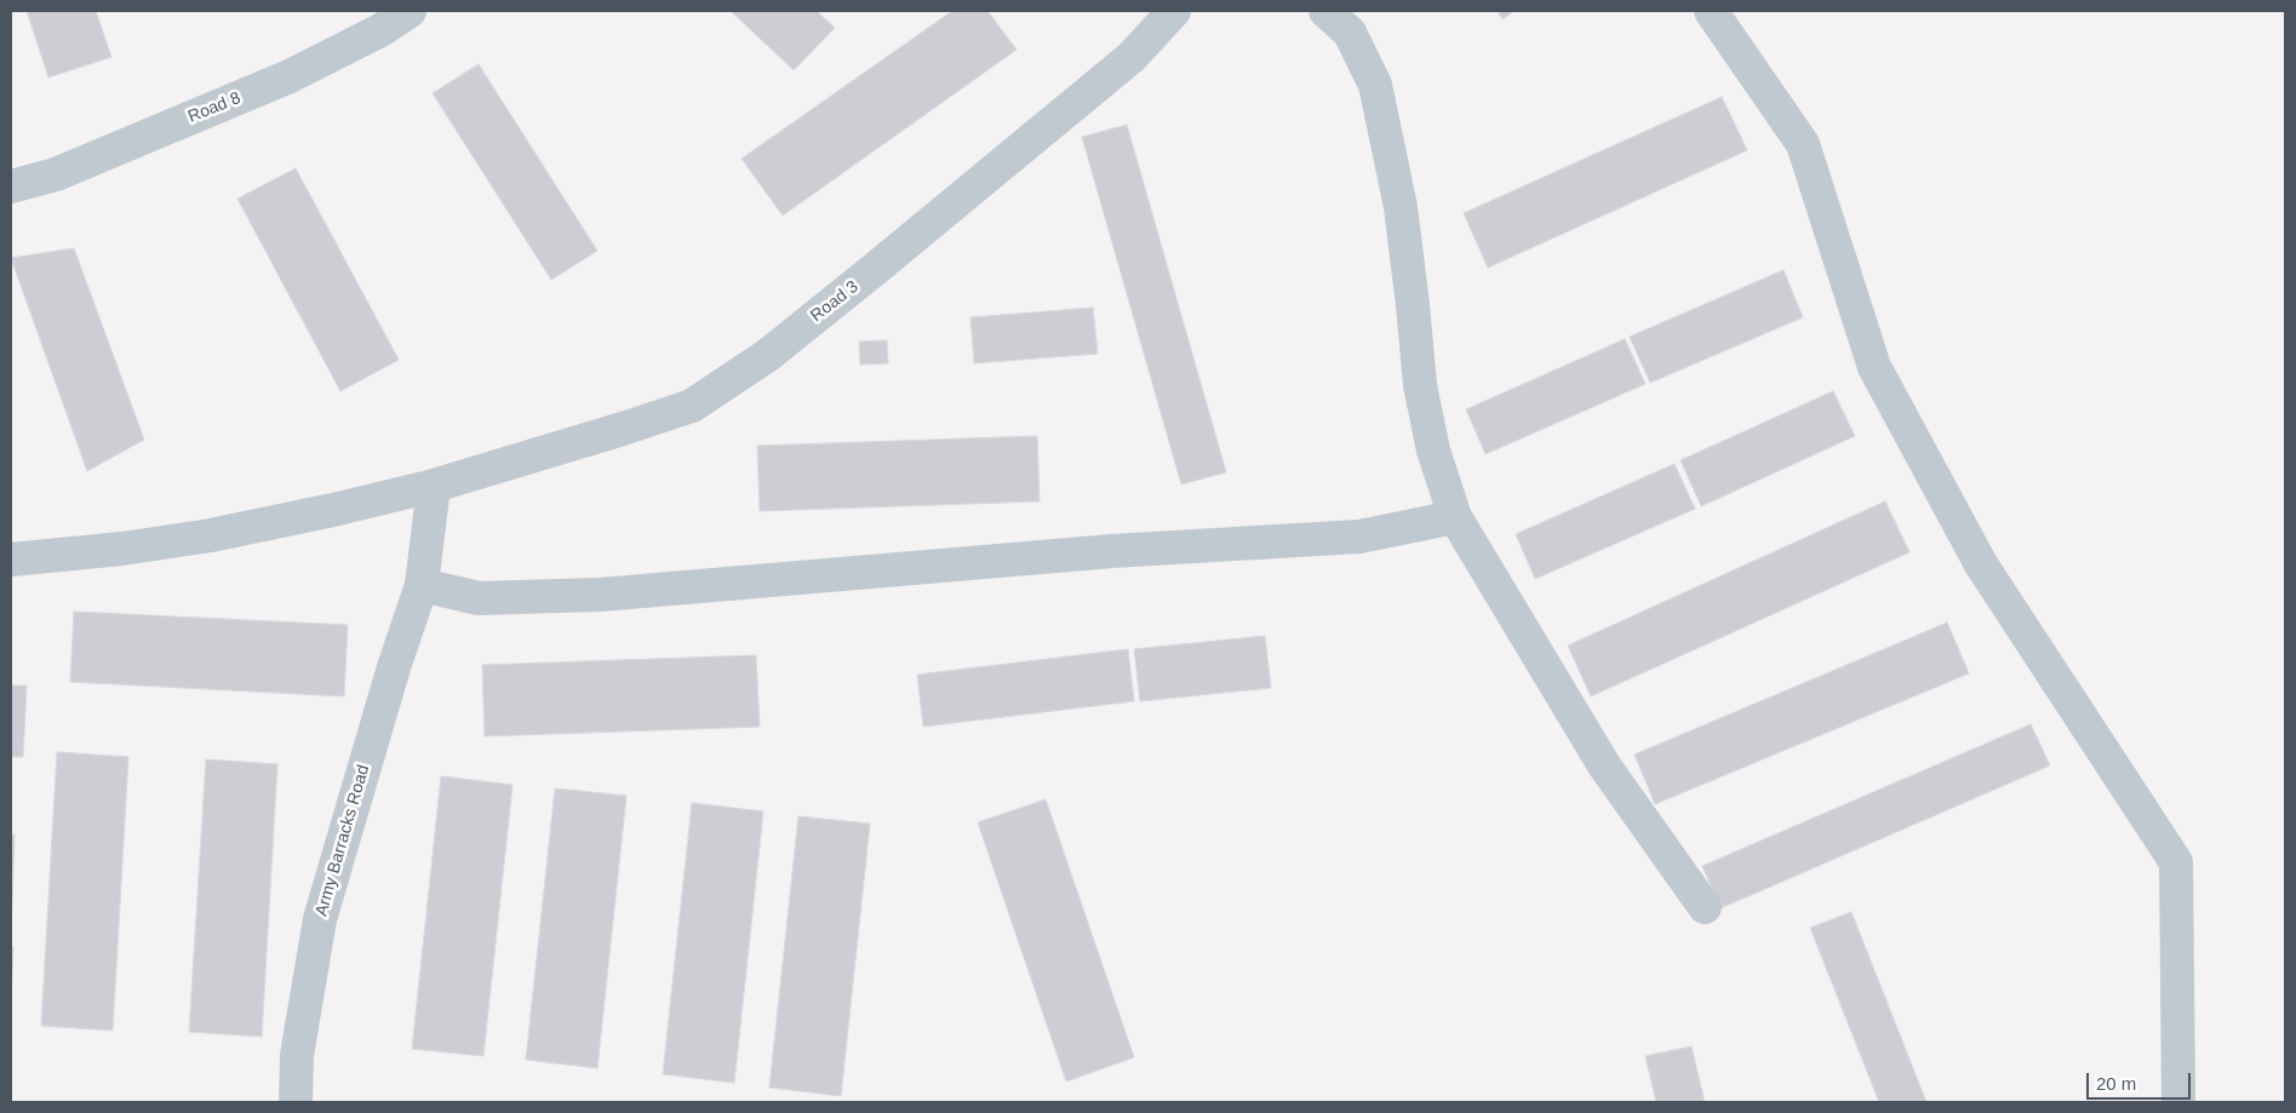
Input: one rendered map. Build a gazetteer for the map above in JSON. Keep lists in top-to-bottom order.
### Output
{
  "streets": {
    "street": ["Road 8", "Road 3", "Army Barracks Road"]
  },
  "crossings": [
    ["Road 3", "Army Barracks Road"]
  ],
  "scale_bar": "20 m"
}
